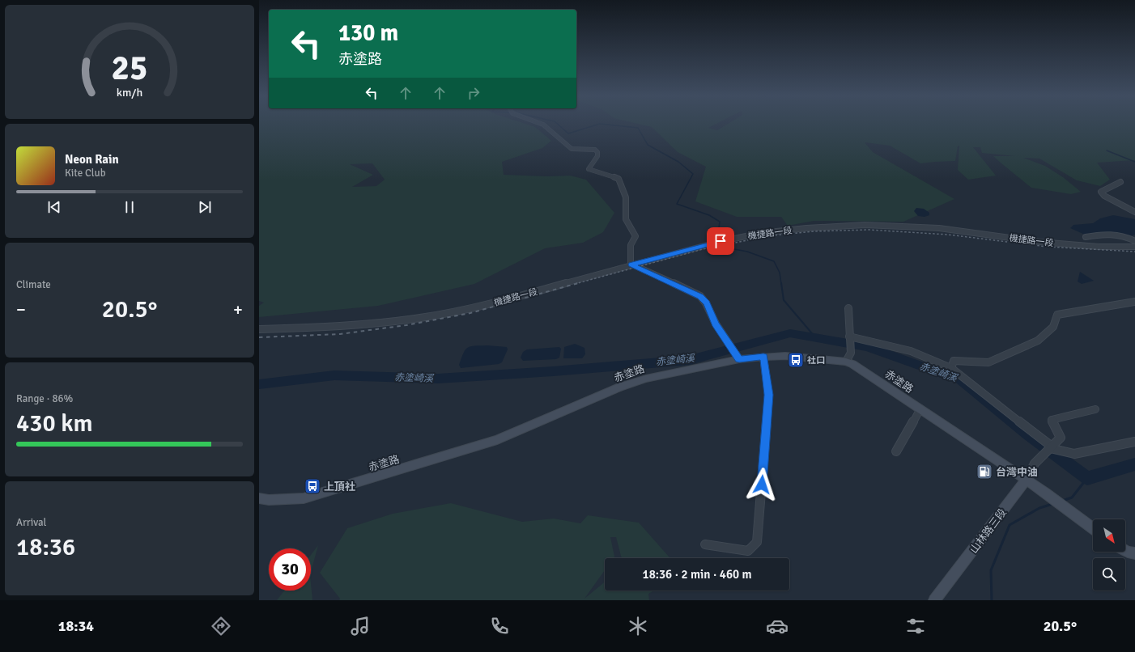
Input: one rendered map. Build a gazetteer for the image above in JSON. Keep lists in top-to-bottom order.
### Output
{
  "streets": {
    "street": ["機捷路一段", "赤塗路", "山林路三段"]
  },
  "crossings": [
    ["赤塗路", "山林路三段"]
  ],
  "water": ["赤塗崎溪"],
  "places": {
    "bus stop": ["社口", "上頂社"],
    "fuel station": ["台灣中油"]
  },
  "north": "bottom right",
  "page": {
    "turn": ["130 m", "赤塗路"],
    "song": ["Neon Rain", "Kite Club"],
    "tile": [
      "Climate",
      ["Range · 86%", "430 km"],
      ["Arrival", "18:36"]
    ],
    "heat": ["−", "20.5°", "+"],
    "limit": "30",
    "trip": "18:36 · 2 min · 460 m",
    "tabs": ["18:34", "20.5°"],
    "gauge": ["25", "km/h"]
  }
}
